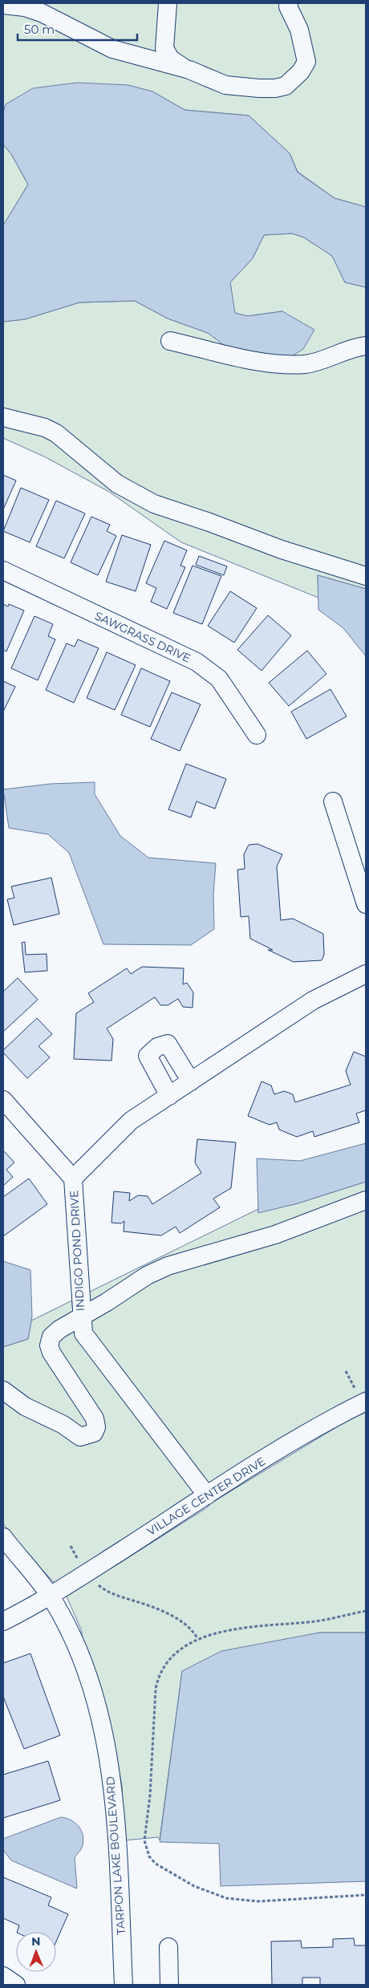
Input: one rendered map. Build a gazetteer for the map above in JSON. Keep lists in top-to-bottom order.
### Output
{
  "streets": {
    "street": [
      "SAWGRASS DRIVE",
      "INDIGO POND DRIVE",
      "VILLAGE CENTER DRIVE",
      "TARPON LAKE BOULEVARD"
    ]
  },
  "crossings": [
    ["INDIGO POND DRIVE", "VILLAGE CENTER DRIVE"],
    ["VILLAGE CENTER DRIVE", "TARPON LAKE BOULEVARD"]
  ],
  "scale_bar": "50 m",
  "north": "top"
}
